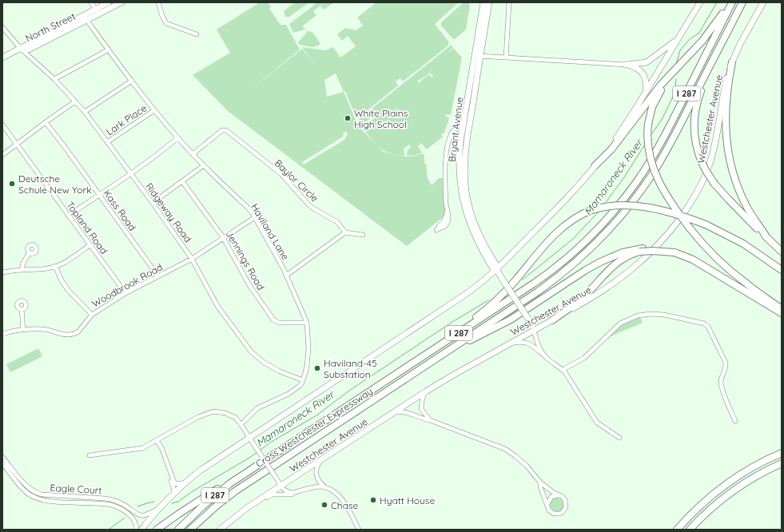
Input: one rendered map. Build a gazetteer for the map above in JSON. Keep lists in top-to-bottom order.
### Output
{
  "streets": {
    "highway": ["I 287", "Cross Westchester Expressway"],
    "main road": ["North Street", "Westchester Avenue", "Bryant Avenue"],
    "street": [
      "Lark Place",
      "Baylor Circle",
      "Kass Road",
      "Ridgeway Road",
      "Topland Road",
      "Haviland Lane",
      "Jennings Road",
      "Woodbrook Road",
      "Eagle Court"
    ]
  },
  "crossings": [
    ["North Street", "Ridgeway Road"],
    ["North Street", "Haviland Lane"],
    ["Westchester Avenue", "Bryant Avenue"],
    ["Lark Place", "Ridgeway Road"],
    ["Lark Place", "Haviland Lane"],
    ["Baylor Circle", "Haviland Lane"],
    ["Kass Road", "Woodbrook Road"],
    ["Ridgeway Road", "Haviland Lane"],
    ["Ridgeway Road", "Woodbrook Road"],
    ["Topland Road", "Woodbrook Road"],
    ["Haviland Lane", "Jennings Road"],
    ["Haviland Lane", "Woodbrook Road"],
    ["Jennings Road", "Woodbrook Road"]
  ],
  "water": ["Mamaroneck River"],
  "places": [
    "White Plains High School",
    "Deutsche Schule New York",
    "Haviland-45 Substation",
    "Hyatt House",
    "Chase"
  ]
}
